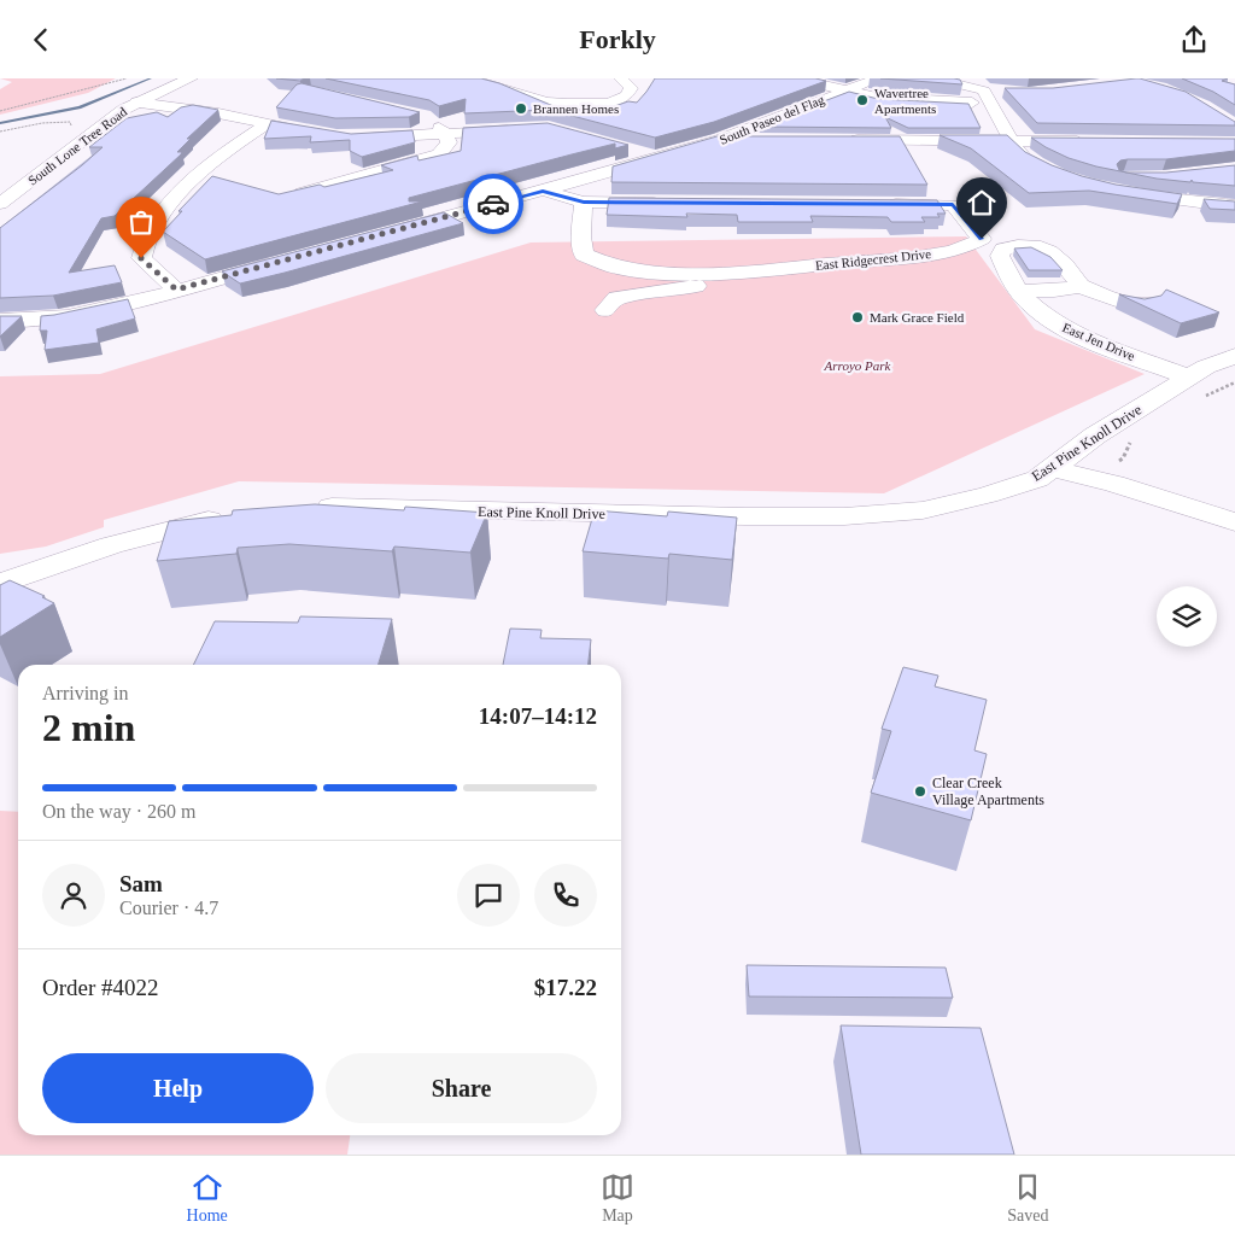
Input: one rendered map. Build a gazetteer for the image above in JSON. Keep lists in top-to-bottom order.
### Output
{
  "streets": {
    "street": [
      "South Paseo del Flag",
      "South Lone Tree Road",
      "East Ridgecrest Drive",
      "East Jen Drive",
      "East Pine Knoll Drive"
    ]
  },
  "crossings": [
    ["East Jen Drive", "East Pine Knoll Drive"]
  ],
  "parks": ["Arroyo Park"],
  "places": [
    "Wavertree Apartments",
    "Brannen Homes",
    "Mark Grace Field",
    "Clear Creek Village Apartments"
  ],
  "page": {
    "header": "Forkly",
    "heading": ["2 min", "Arriving in", "14:07–14:12"],
    "panel": [
      "Sam",
      "Courier · 4.7",
      "Order #4022",
      "$17.22"
    ],
    "bar": "On the way · 260 m",
    "buttons": ["Help", "Share"],
    "tabs": ["Home", "Map", "Saved"]
  }
}
